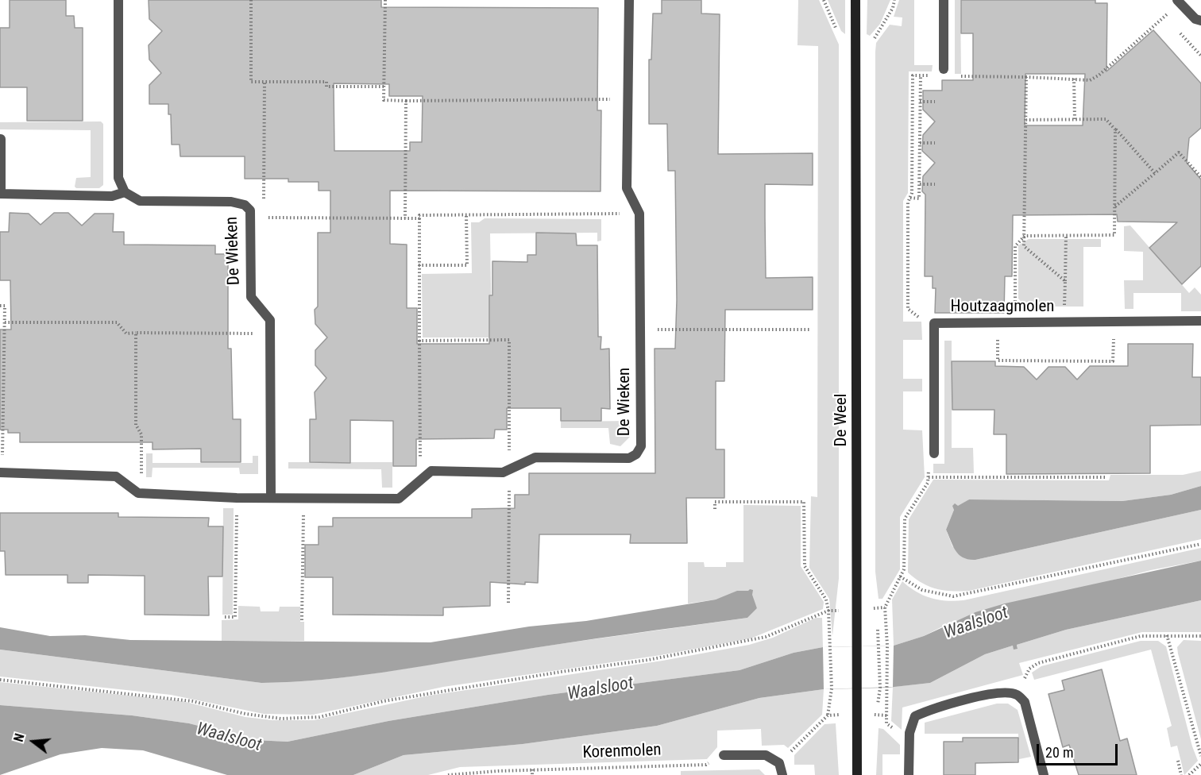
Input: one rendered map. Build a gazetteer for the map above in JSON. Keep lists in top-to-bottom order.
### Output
{
  "streets": {
    "street": ["De Wieken", "Houtzaagmolen", "De Weel"],
    "path": ["Korenmolen"]
  },
  "water": ["Waalsloot"],
  "scale_bar": "20 m",
  "north": "left"
}
